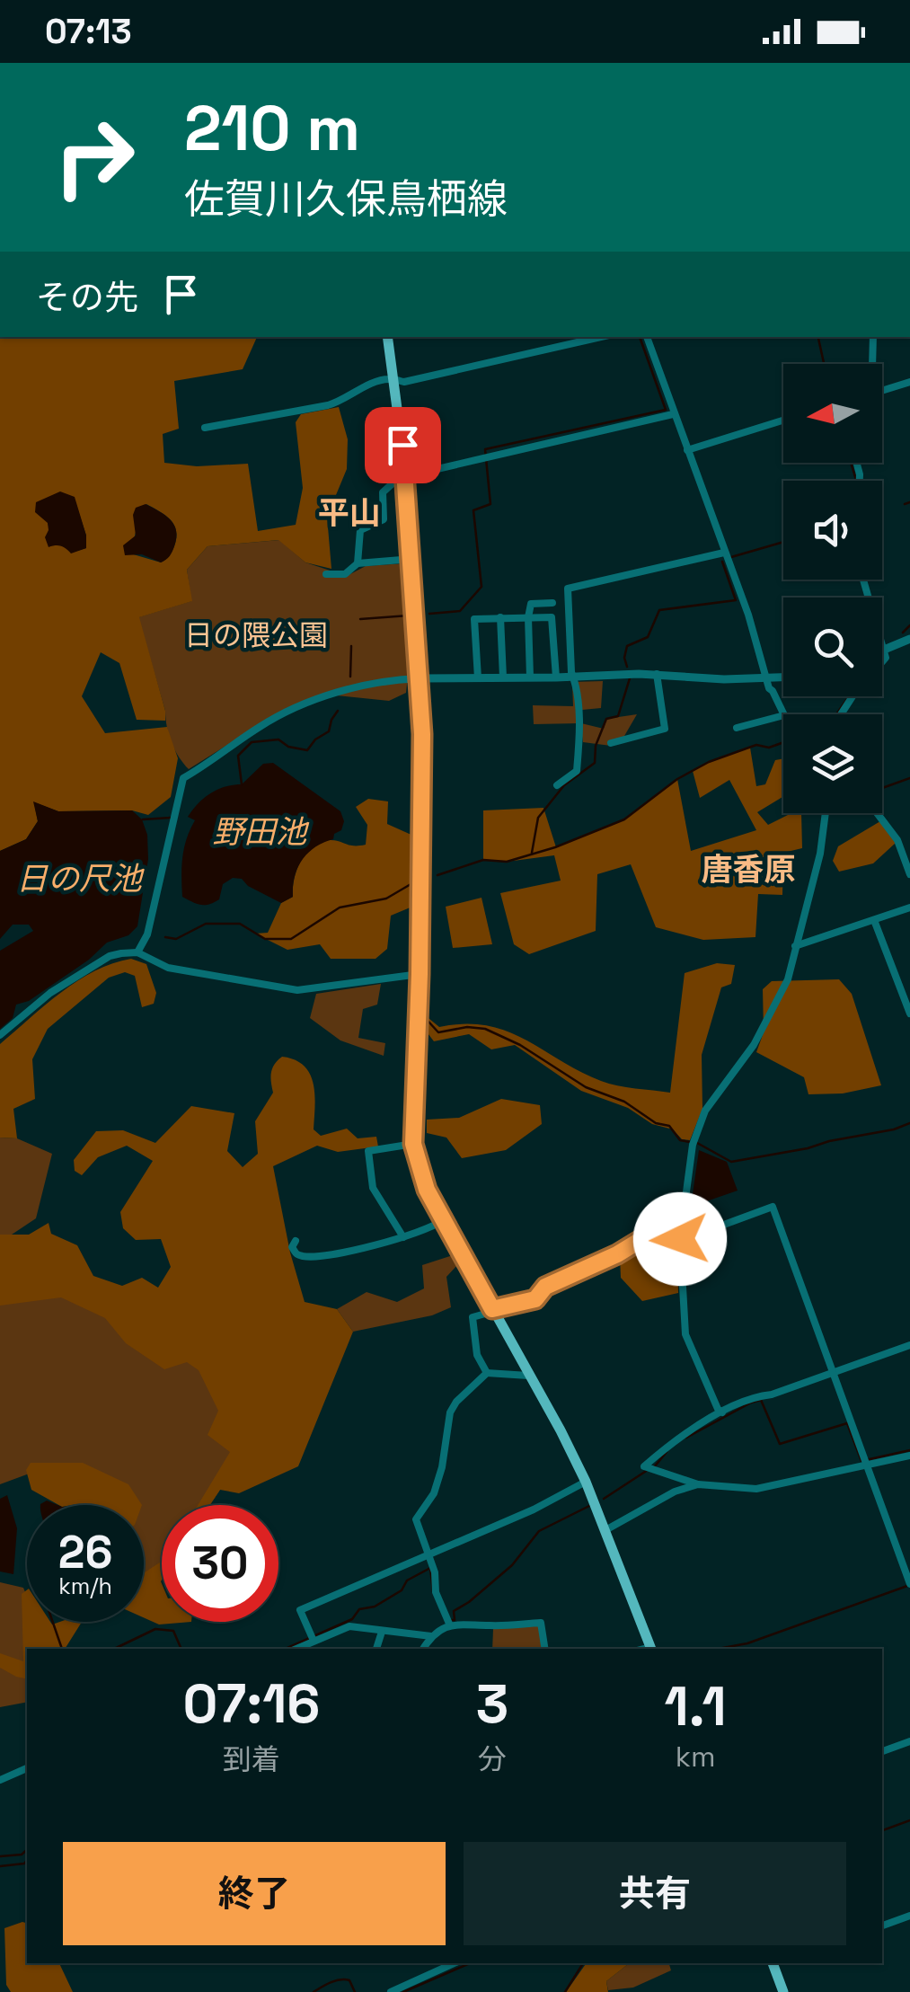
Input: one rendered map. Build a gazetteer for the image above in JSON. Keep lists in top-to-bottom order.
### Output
{
  "districts": ["平山", "唐香原"],
  "water": ["野田池", "日の尺池"],
  "parks": ["日の隈公園"],
  "north": "left",
  "page": {
    "status": "07:13",
    "turn": ["210 m", "佐賀川久保鳥栖線"],
    "then": "その先",
    "speed": "26 km/h",
    "limit": "30",
    "eta": [
      "07:16",
      "到着",
      "3",
      "分",
      "1.1",
      "km"
    ],
    "buttons": ["終了", "共有"]
  }
}
